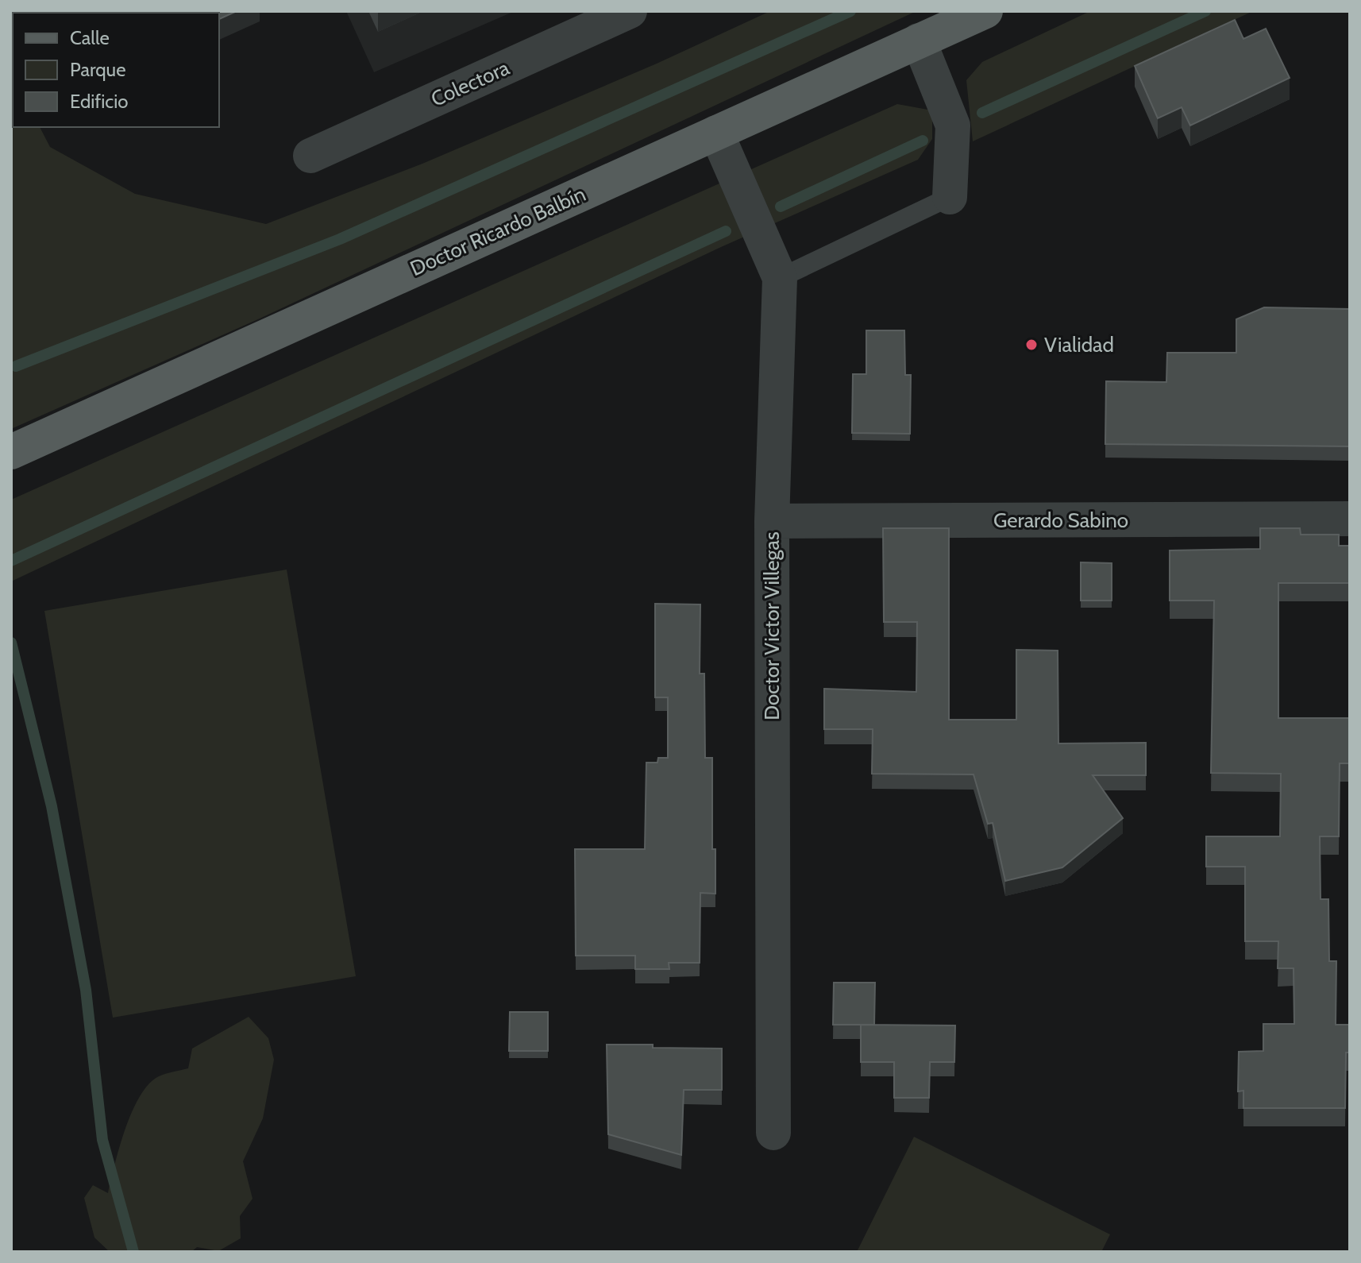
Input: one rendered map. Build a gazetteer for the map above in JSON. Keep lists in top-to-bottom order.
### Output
{
  "streets": {
    "main road": ["Doctor Ricardo Balbín"],
    "street": ["Colectora", "Gerardo Sabino", "Doctor Victor Villegas"]
  },
  "crossings": [
    ["Doctor Ricardo Balbín", "Doctor Victor Villegas"],
    ["Gerardo Sabino", "Doctor Victor Villegas"]
  ],
  "places": ["Vialidad"],
  "legend": ["Calle", "Parque", "Edificio"]
}
